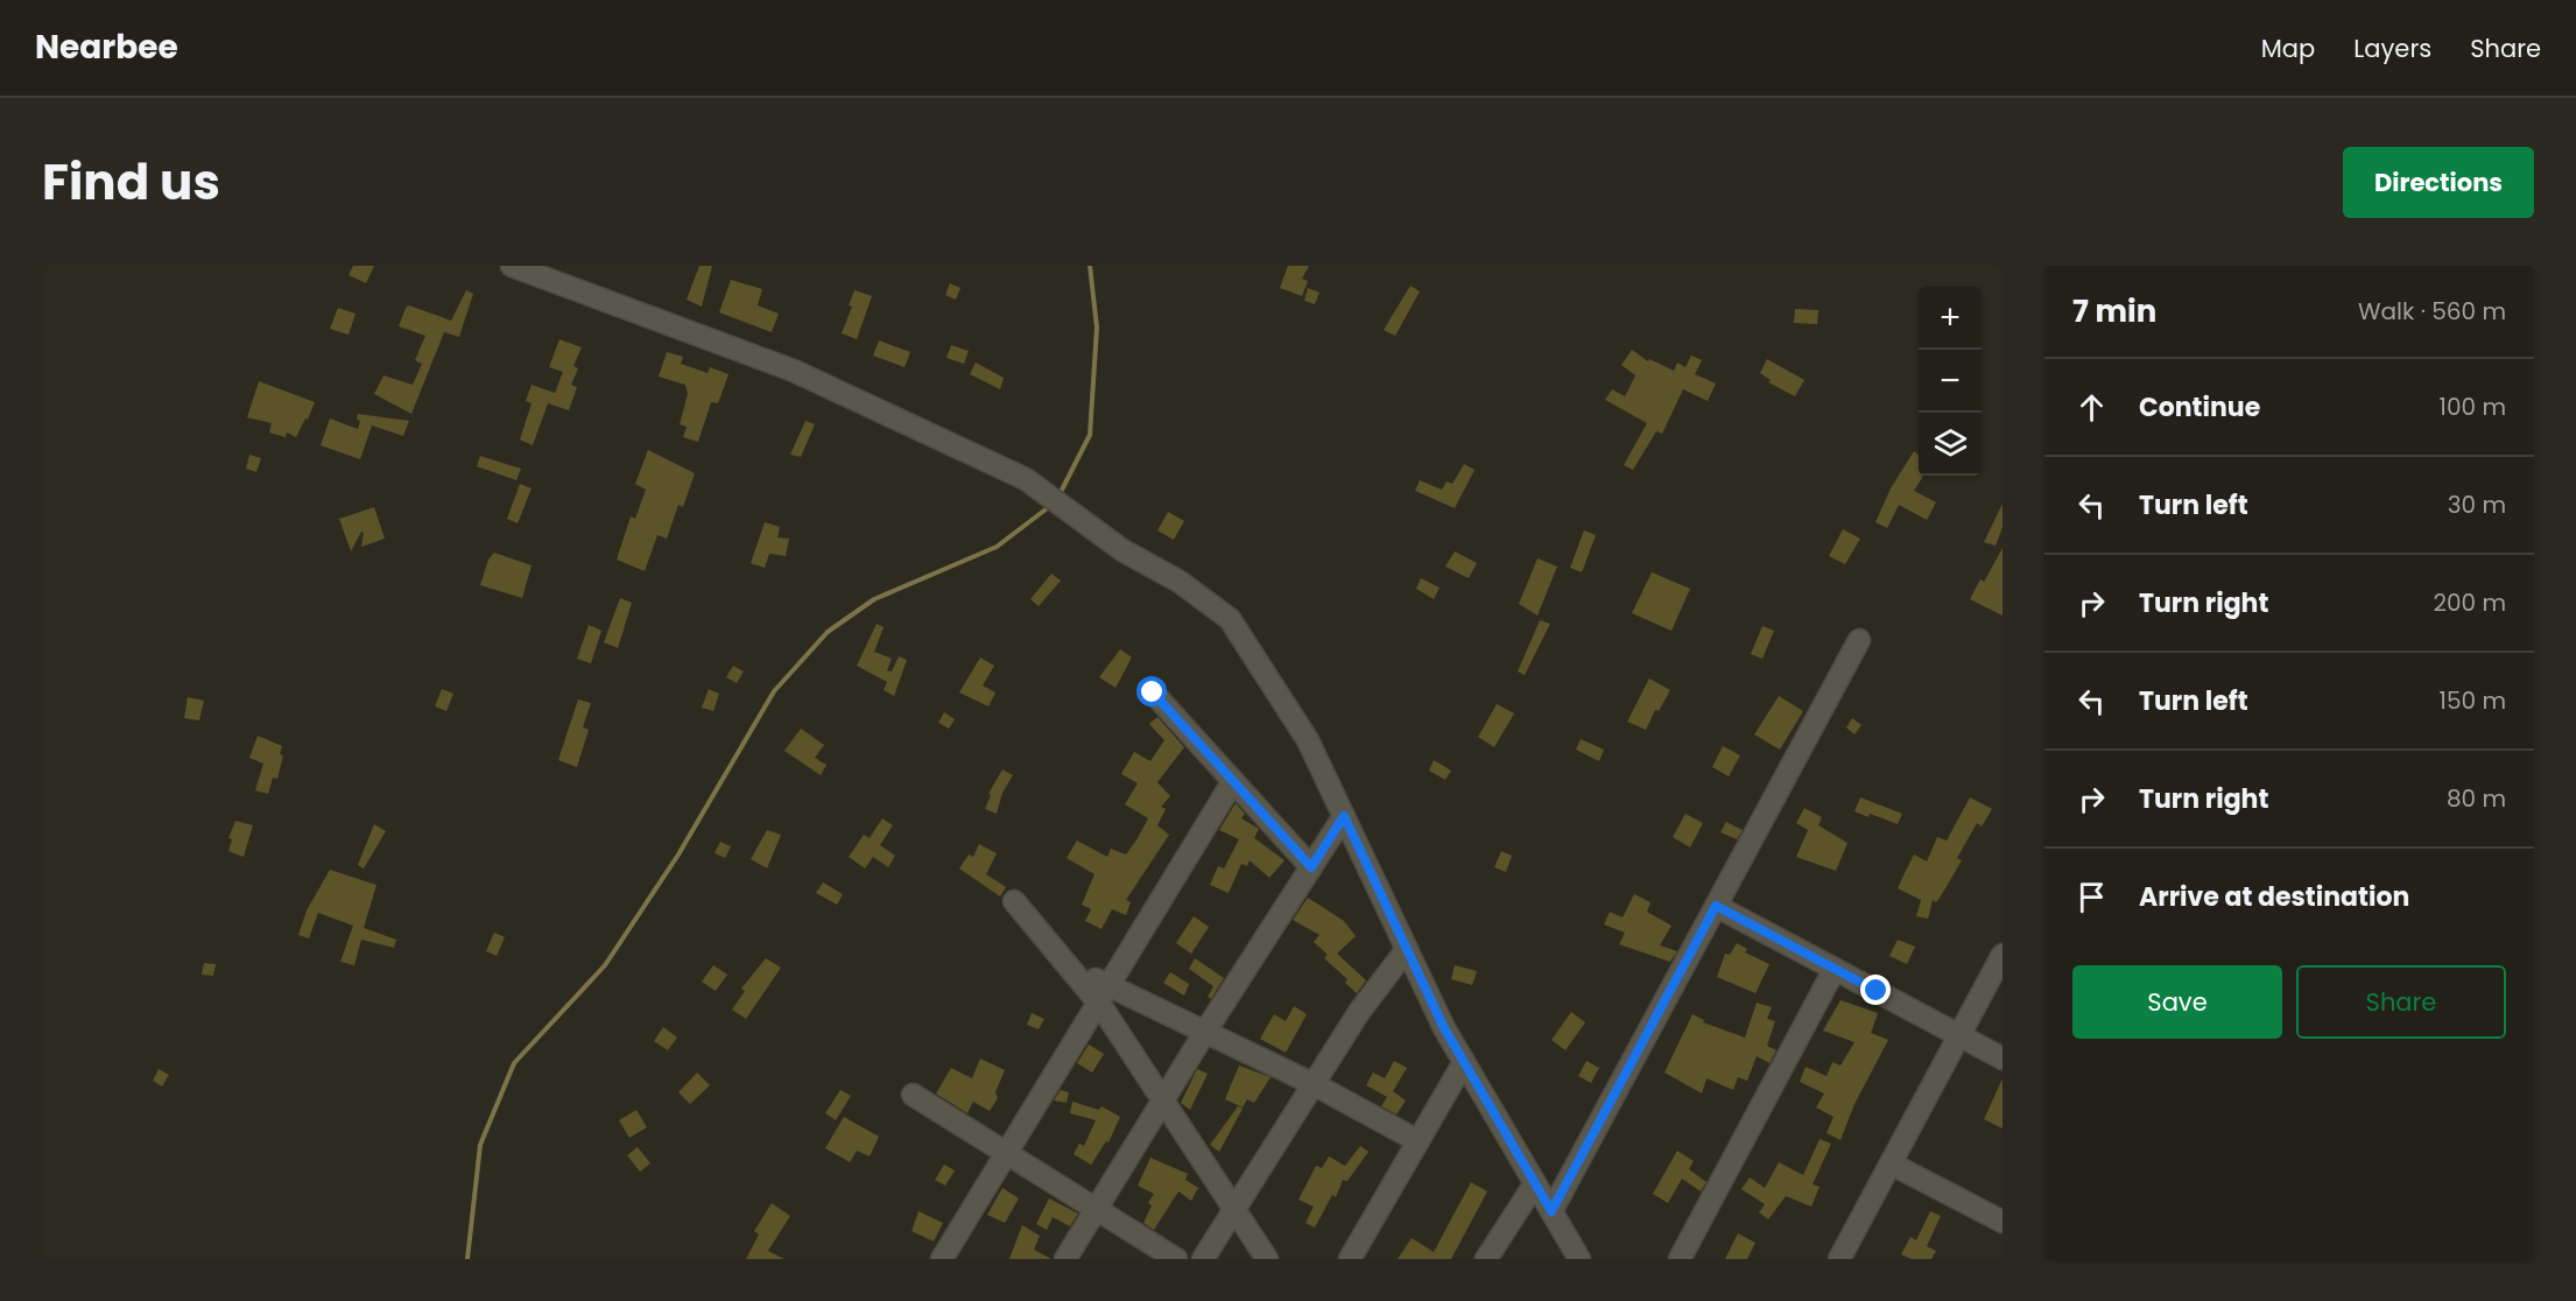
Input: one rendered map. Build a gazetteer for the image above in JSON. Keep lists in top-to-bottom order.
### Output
{
  "page": {
    "header": "Nearbee",
    "nav": ["Map", "Layers", "Share"],
    "title": "Find us",
    "buttons": [
      "Directions",
      ["Save", "Share"]
    ],
    "heading": ["7 min", "Walk · 560 m"],
    "map_buttons": ["+", "−"],
    "list": [
      ["Continue", "100 m"],
      ["Turn left", "30 m"],
      ["Turn right", "200 m"],
      ["Turn left", "150 m"],
      ["Turn right", "80 m"],
      "Arrive at destination"
    ]
  }
}
